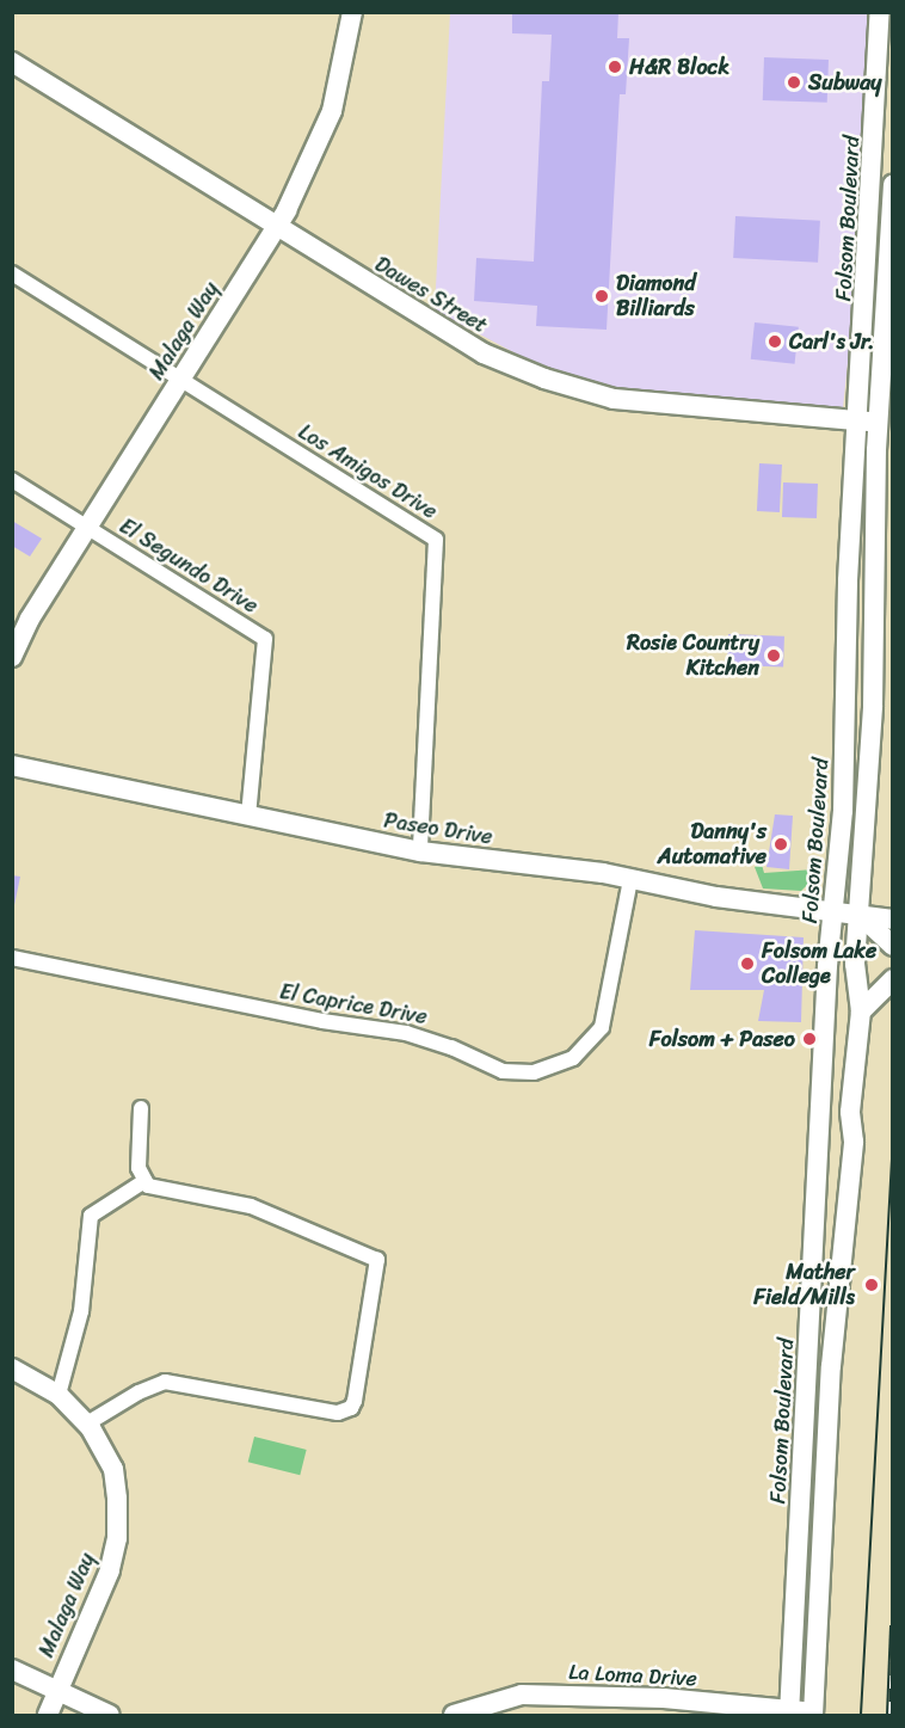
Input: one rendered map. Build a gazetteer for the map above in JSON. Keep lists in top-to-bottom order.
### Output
{
  "streets": {
    "street": [
      "Folsom Boulevard",
      "Dawes Street",
      "Malaga Way",
      "Los Amigos Drive",
      "El Segundo Drive",
      "Paseo Drive",
      "El Caprice Drive",
      "La Loma Drive"
    ]
  },
  "crossings": [
    ["Folsom Boulevard", "Dawes Street"],
    ["Folsom Boulevard", "Paseo Drive"],
    ["Folsom Boulevard", "La Loma Drive"],
    ["Dawes Street", "Malaga Way"],
    ["Malaga Way", "Los Amigos Drive"],
    ["Malaga Way", "El Segundo Drive"],
    ["Los Amigos Drive", "Paseo Drive"],
    ["El Segundo Drive", "Paseo Drive"],
    ["Paseo Drive", "El Caprice Drive"]
  ],
  "places": [
    "H&R Block",
    "Subway",
    "Diamond Billiards",
    "Carl's Jr.",
    "Rosie Country Kitchen",
    "Danny's Automative",
    "Folsom Lake College",
    "Folsom + Paseo",
    "Mather Field/Mills"
  ]
}
